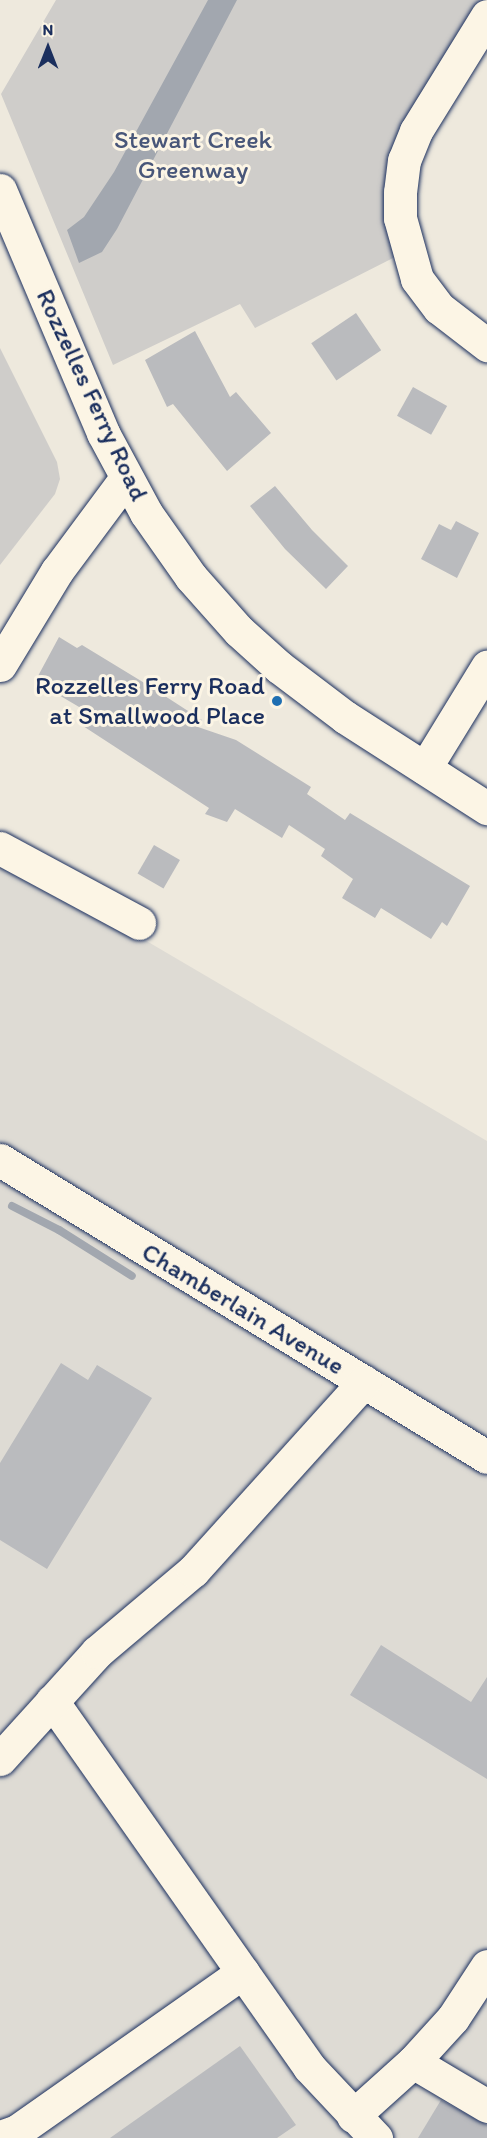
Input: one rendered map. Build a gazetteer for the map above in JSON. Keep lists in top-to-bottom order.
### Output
{
  "streets": {
    "street": ["Rozzelles Ferry Road", "Chamberlain Avenue"]
  },
  "parks": ["Stewart Creek Greenway"],
  "places": ["Rozzelles Ferry Road at Smallwood Place"],
  "north": "top"
}
